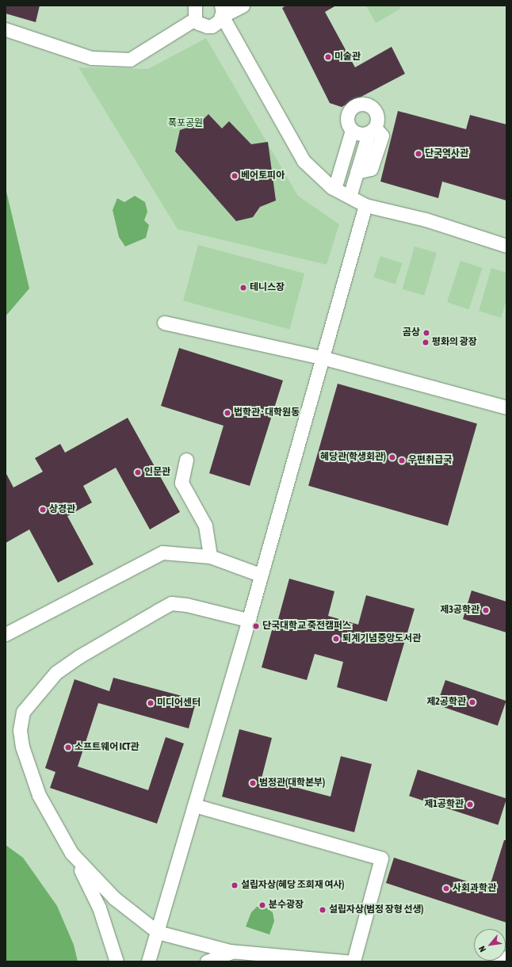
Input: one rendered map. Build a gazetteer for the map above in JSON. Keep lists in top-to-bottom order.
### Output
{
  "parks": ["폭포공원"],
  "places": [
    "미술관",
    "단국역사관",
    "베어토피아",
    "테니스장",
    "곰상",
    "평화의 광장",
    "법학관 · 대학원동",
    "혜당관(학생회관)",
    "우편취급국",
    "인문관",
    "상경관",
    "제3공학관",
    "단국대학교 죽전캠퍼스",
    "퇴계기념중앙도서관",
    "제2공학관",
    "미디어센터",
    "소프트웨어 ICT관",
    "범정관(대학본부)",
    "제1공학관",
    "설립자상(혜당 조희재 여사)",
    "사회과학관",
    "분수광장",
    "설립자상(범정 장형 선생)"
  ],
  "north": "bottom left"
}
